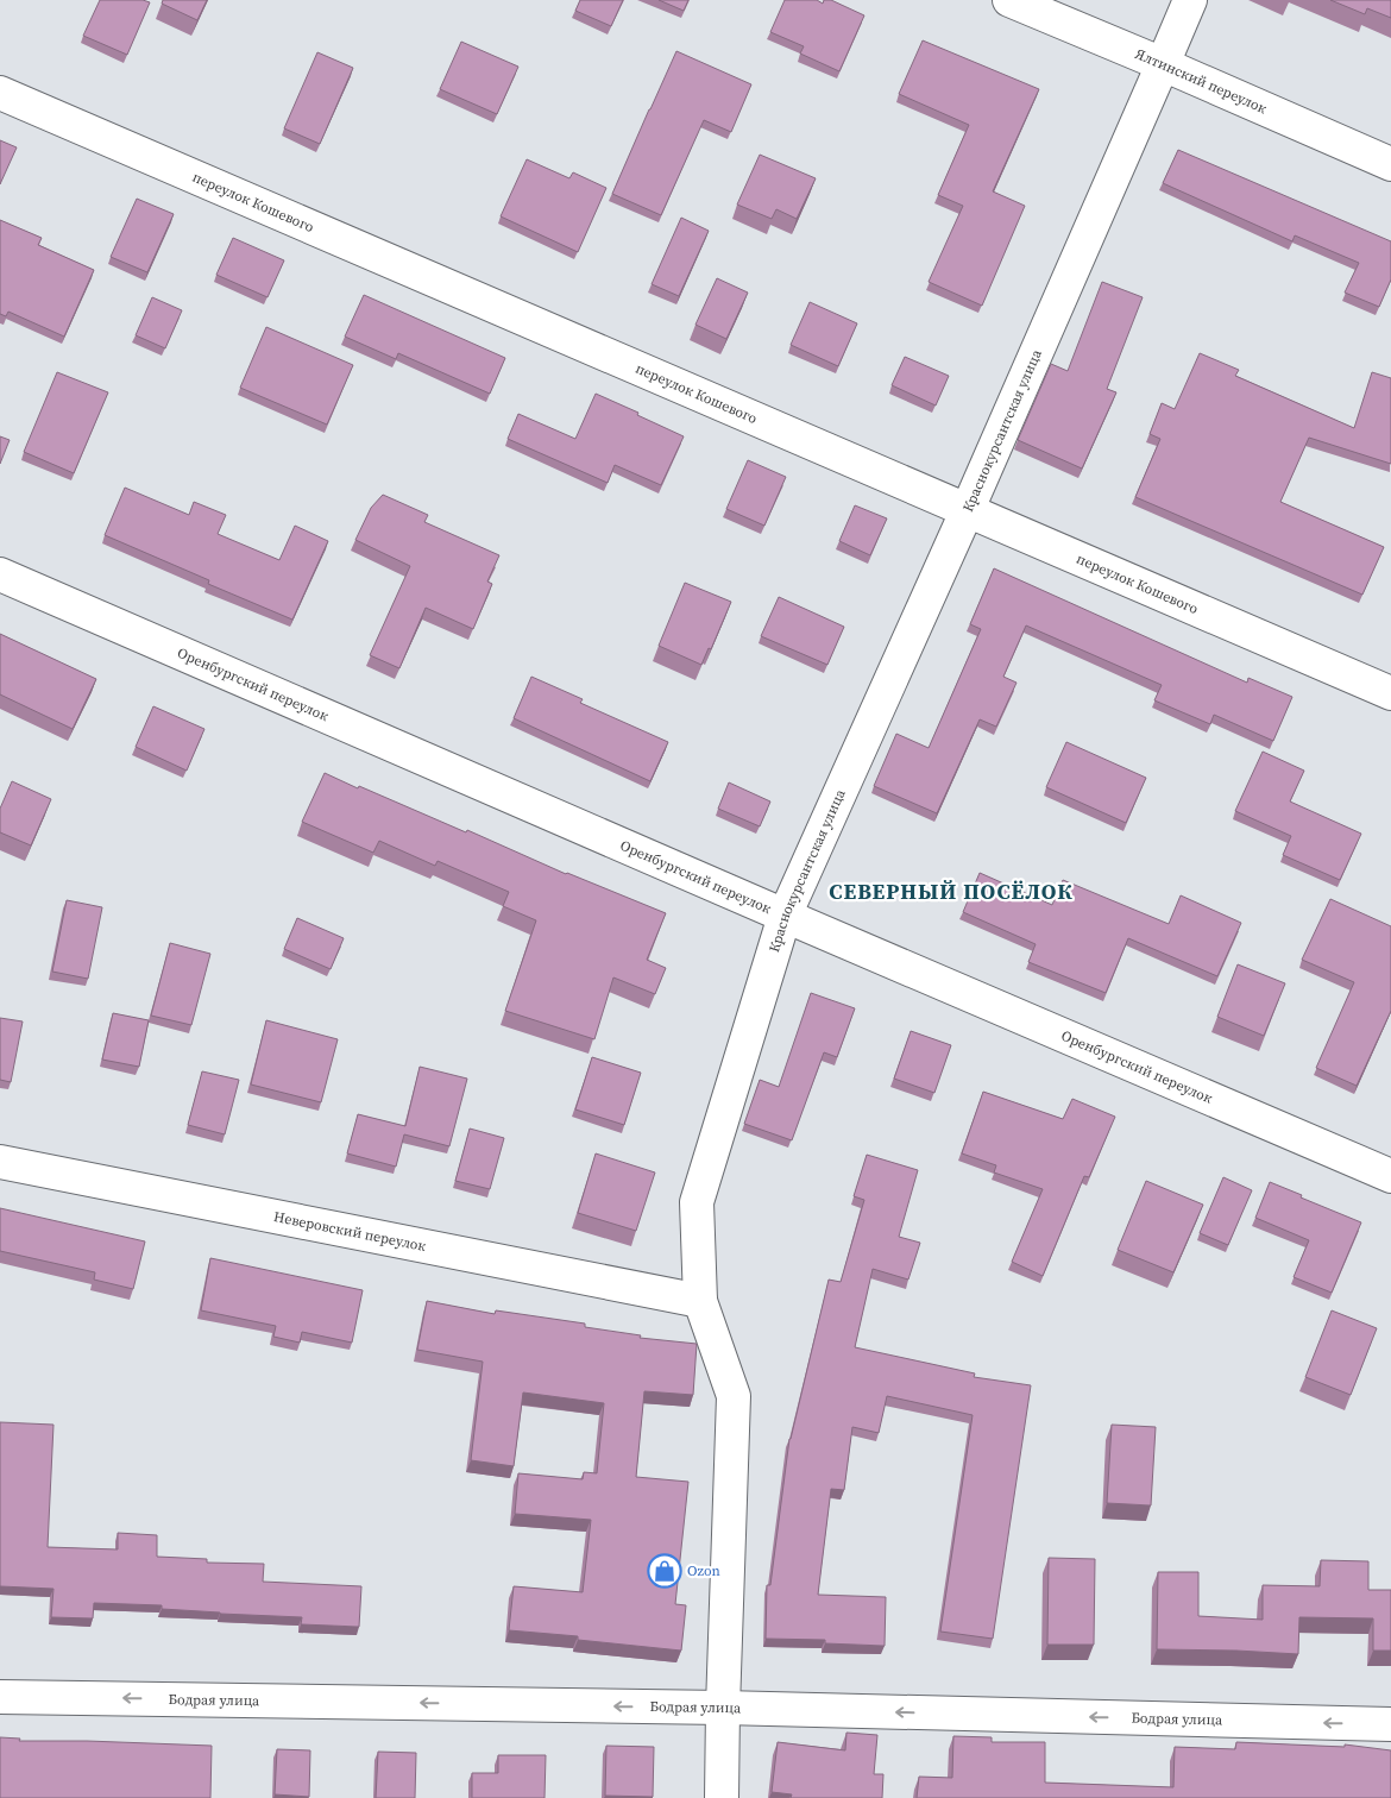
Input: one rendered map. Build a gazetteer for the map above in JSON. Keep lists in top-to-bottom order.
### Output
{
  "streets": {
    "street": [
      "Ялтинский переулок",
      "переулок Кошевого",
      "Краснокурсантская улица",
      "Оренбургский переулок",
      "Неверовский переулок",
      "Бодрая улица"
    ]
  },
  "crossings": [
    ["Ялтинский переулок", "Краснокурсантская улица"],
    ["переулок Кошевого", "Краснокурсантская улица"],
    ["Краснокурсантская улица", "Оренбургский переулок"],
    ["Краснокурсантская улица", "Неверовский переулок"],
    ["Краснокурсантская улица", "Бодрая улица"]
  ],
  "one_way": ["Бодрая улица"],
  "districts": ["СЕВЕРНЫЙ ПОСЁЛОК"],
  "places": {
    "shop": ["Ozon"]
  }
}
